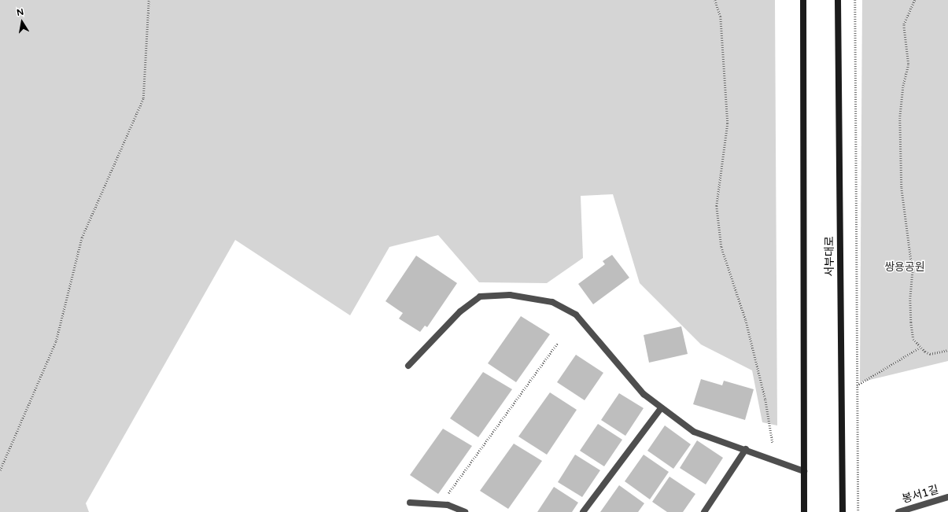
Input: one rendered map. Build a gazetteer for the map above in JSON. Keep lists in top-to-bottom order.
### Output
{
  "streets": {
    "main road": ["서부대로"],
    "street": ["봉서1길"]
  },
  "parks": ["쌍용공원"],
  "north": "top"
}
